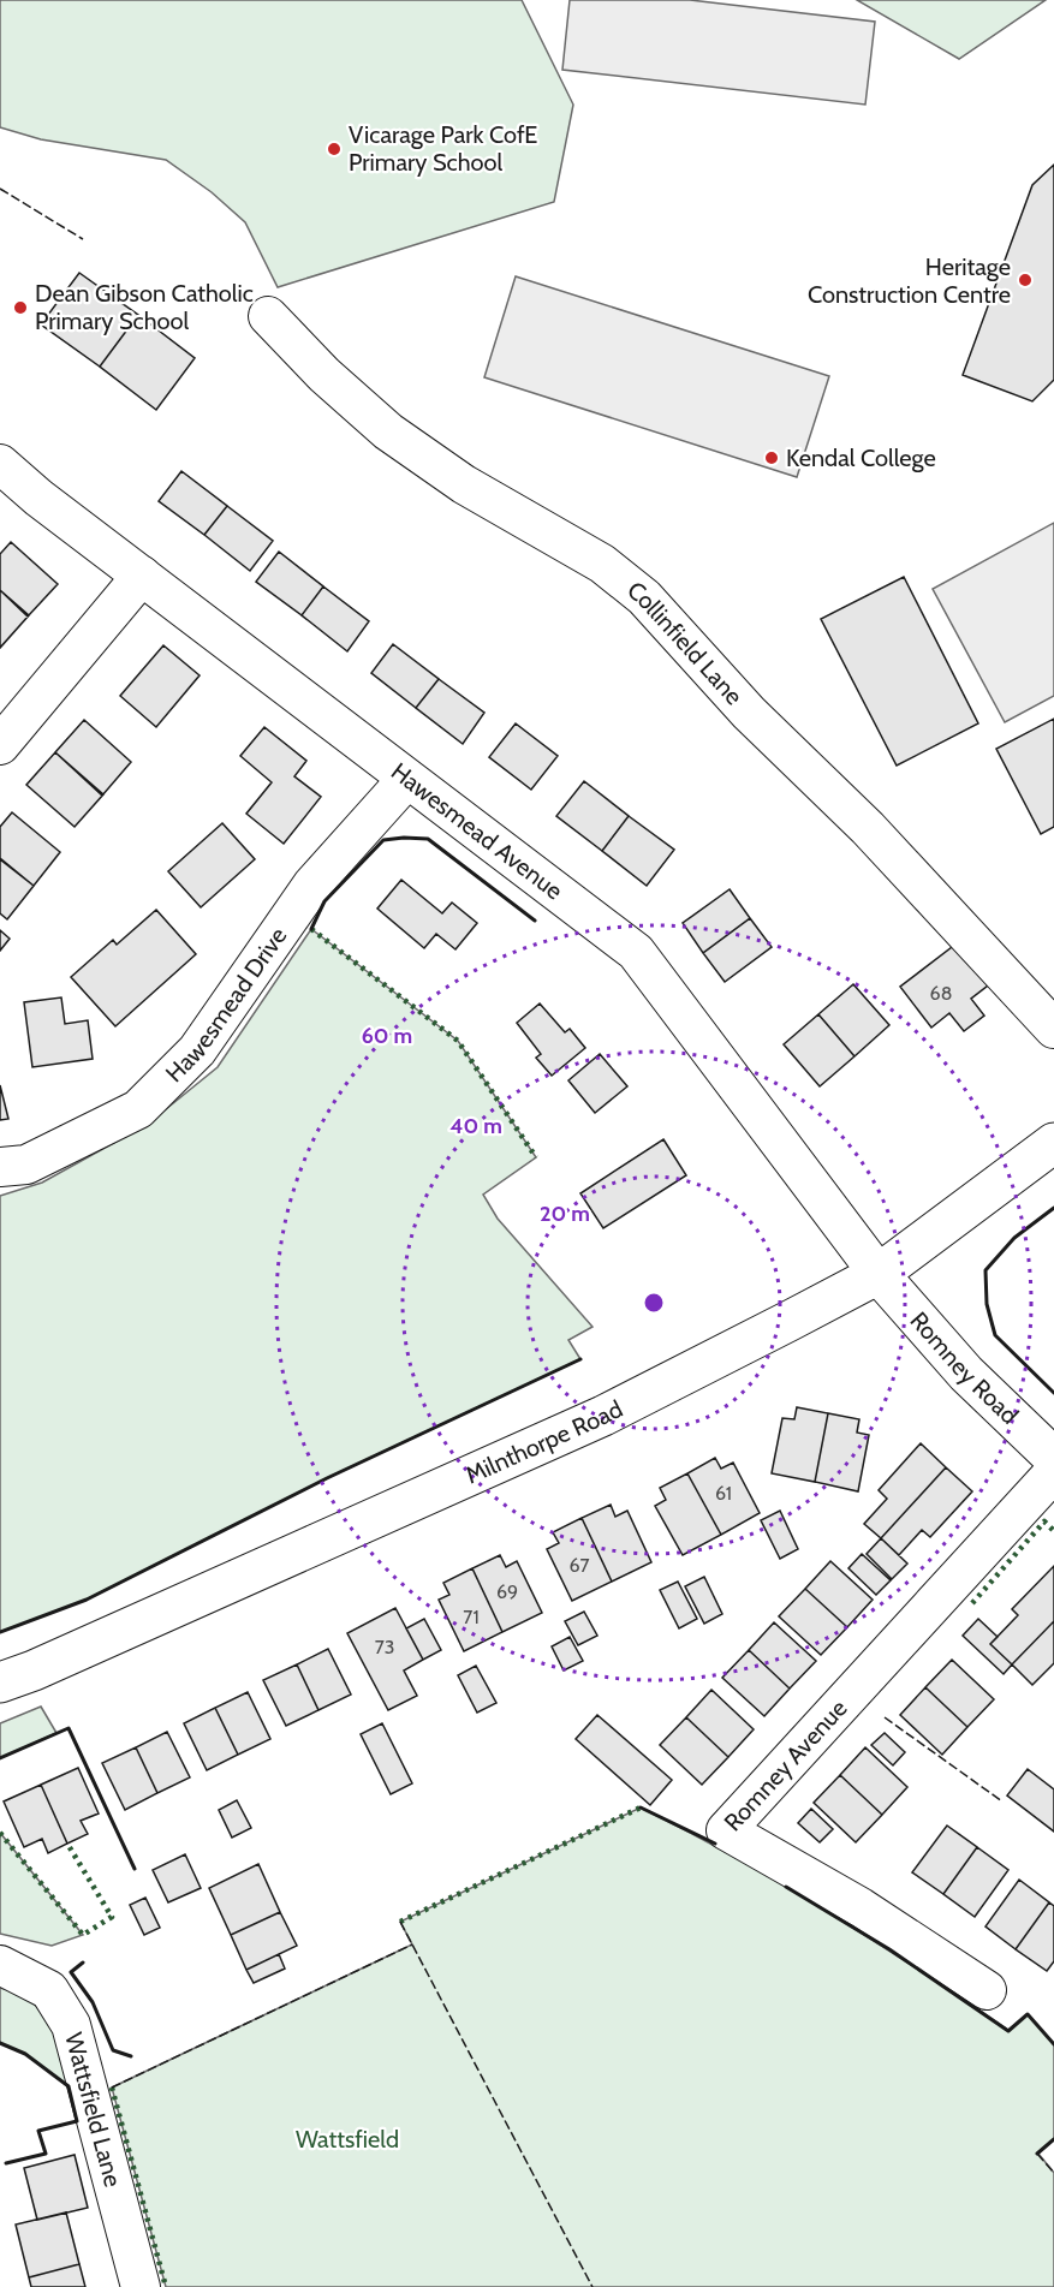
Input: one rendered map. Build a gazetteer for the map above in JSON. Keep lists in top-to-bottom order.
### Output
{
  "streets": {
    "main road": ["Romney Road", "Milnthorpe Road"],
    "street": [
      "Collinfield Lane",
      "Hawesmead Avenue",
      "Hawesmead Drive",
      "Romney Avenue",
      "Wattsfield Lane"
    ]
  },
  "crossings": [
    ["Hawesmead Avenue", "Hawesmead Drive"],
    ["Hawesmead Avenue", "Romney Road"],
    ["Hawesmead Avenue", "Milnthorpe Road"],
    ["Romney Road", "Milnthorpe Road"]
  ],
  "parks": ["Wattsfield"],
  "places": [
    "Vicarage Park CofE Primary School",
    "Heritage Construction Centre",
    "Dean Gibson Catholic Primary School",
    "Kendal College"
  ],
  "house_numbers": [
    "68",
    "61",
    "67",
    "69",
    "71",
    "73"
  ],
  "rings": ["60 m", "40 m", "20 m"]
}
